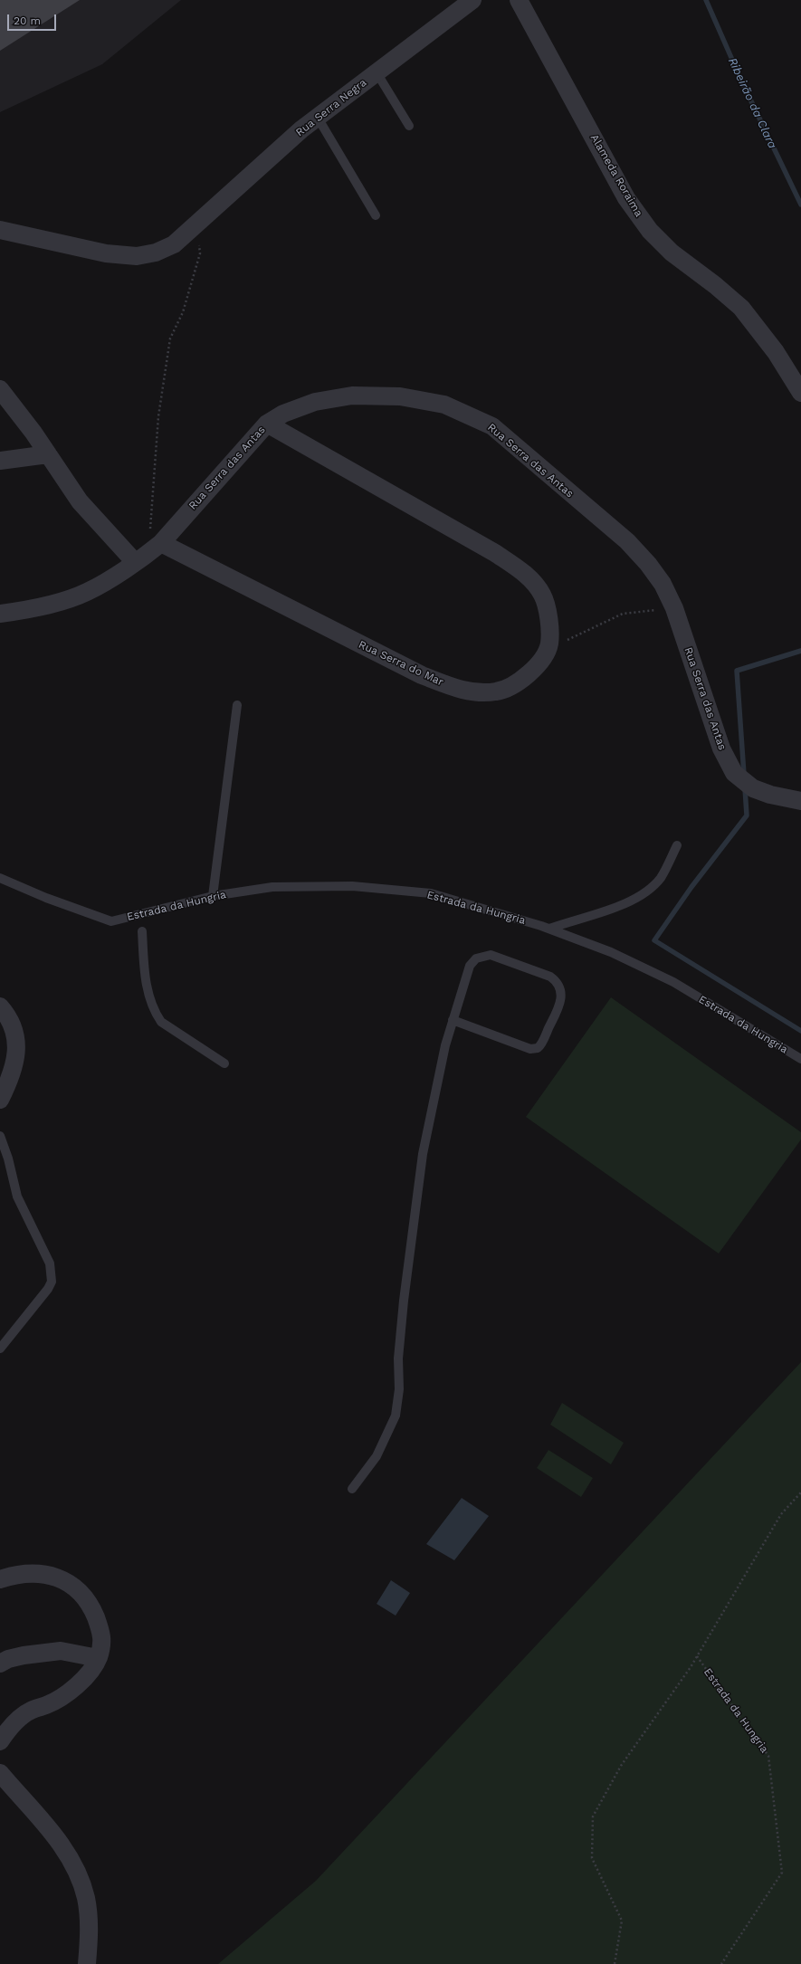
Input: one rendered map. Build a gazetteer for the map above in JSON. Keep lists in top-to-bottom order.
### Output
{
  "streets": {
    "street": [
      "Rua Serra Negra",
      "Alameda Roraima",
      "Rua Serra das Antas",
      "Rua Serra do Mar"
    ],
    "lane": ["Estrada da Hungria"]
  },
  "crossings": [
    ["Rua Serra das Antas", "Rua Serra do Mar"]
  ],
  "water": ["Ribeirão da Clara"],
  "scale_bar": "20 m"
}
